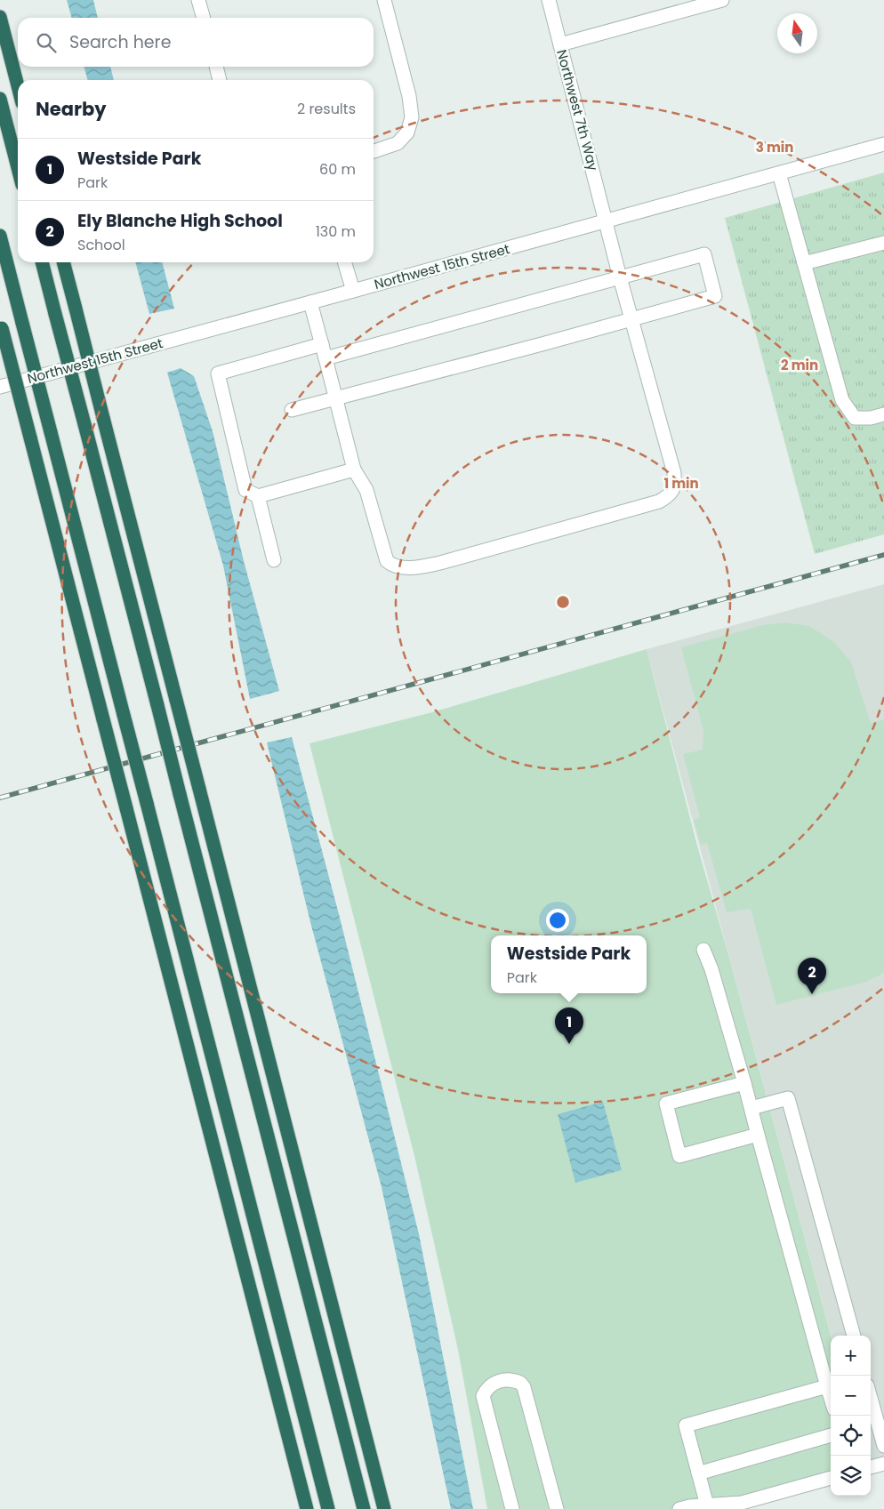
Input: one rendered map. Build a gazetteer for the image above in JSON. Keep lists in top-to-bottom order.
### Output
{
  "streets": {
    "street": ["Northwest 7th Way", "Northwest 15th Street"]
  },
  "crossings": [
    ["Northwest 7th Way", "Northwest 15th Street"]
  ],
  "north": "top",
  "page": {
    "search": "Search here",
    "heading": ["Nearby", "2 results"],
    "list": [
      {
        "mark": "1",
        "name": "Westside Park",
        "note": "Park",
        "value": "60 m"
      },
      {
        "mark": "2",
        "name": "Ely Blanche High School",
        "note": "School",
        "value": "130 m"
      }
    ],
    "popup": ["Westside Park", "Park"],
    "pins": ["2", "1"],
    "map_buttons": ["+", "−"]
  },
  "rings": ["3 min", "2 min", "1 min"]
}
